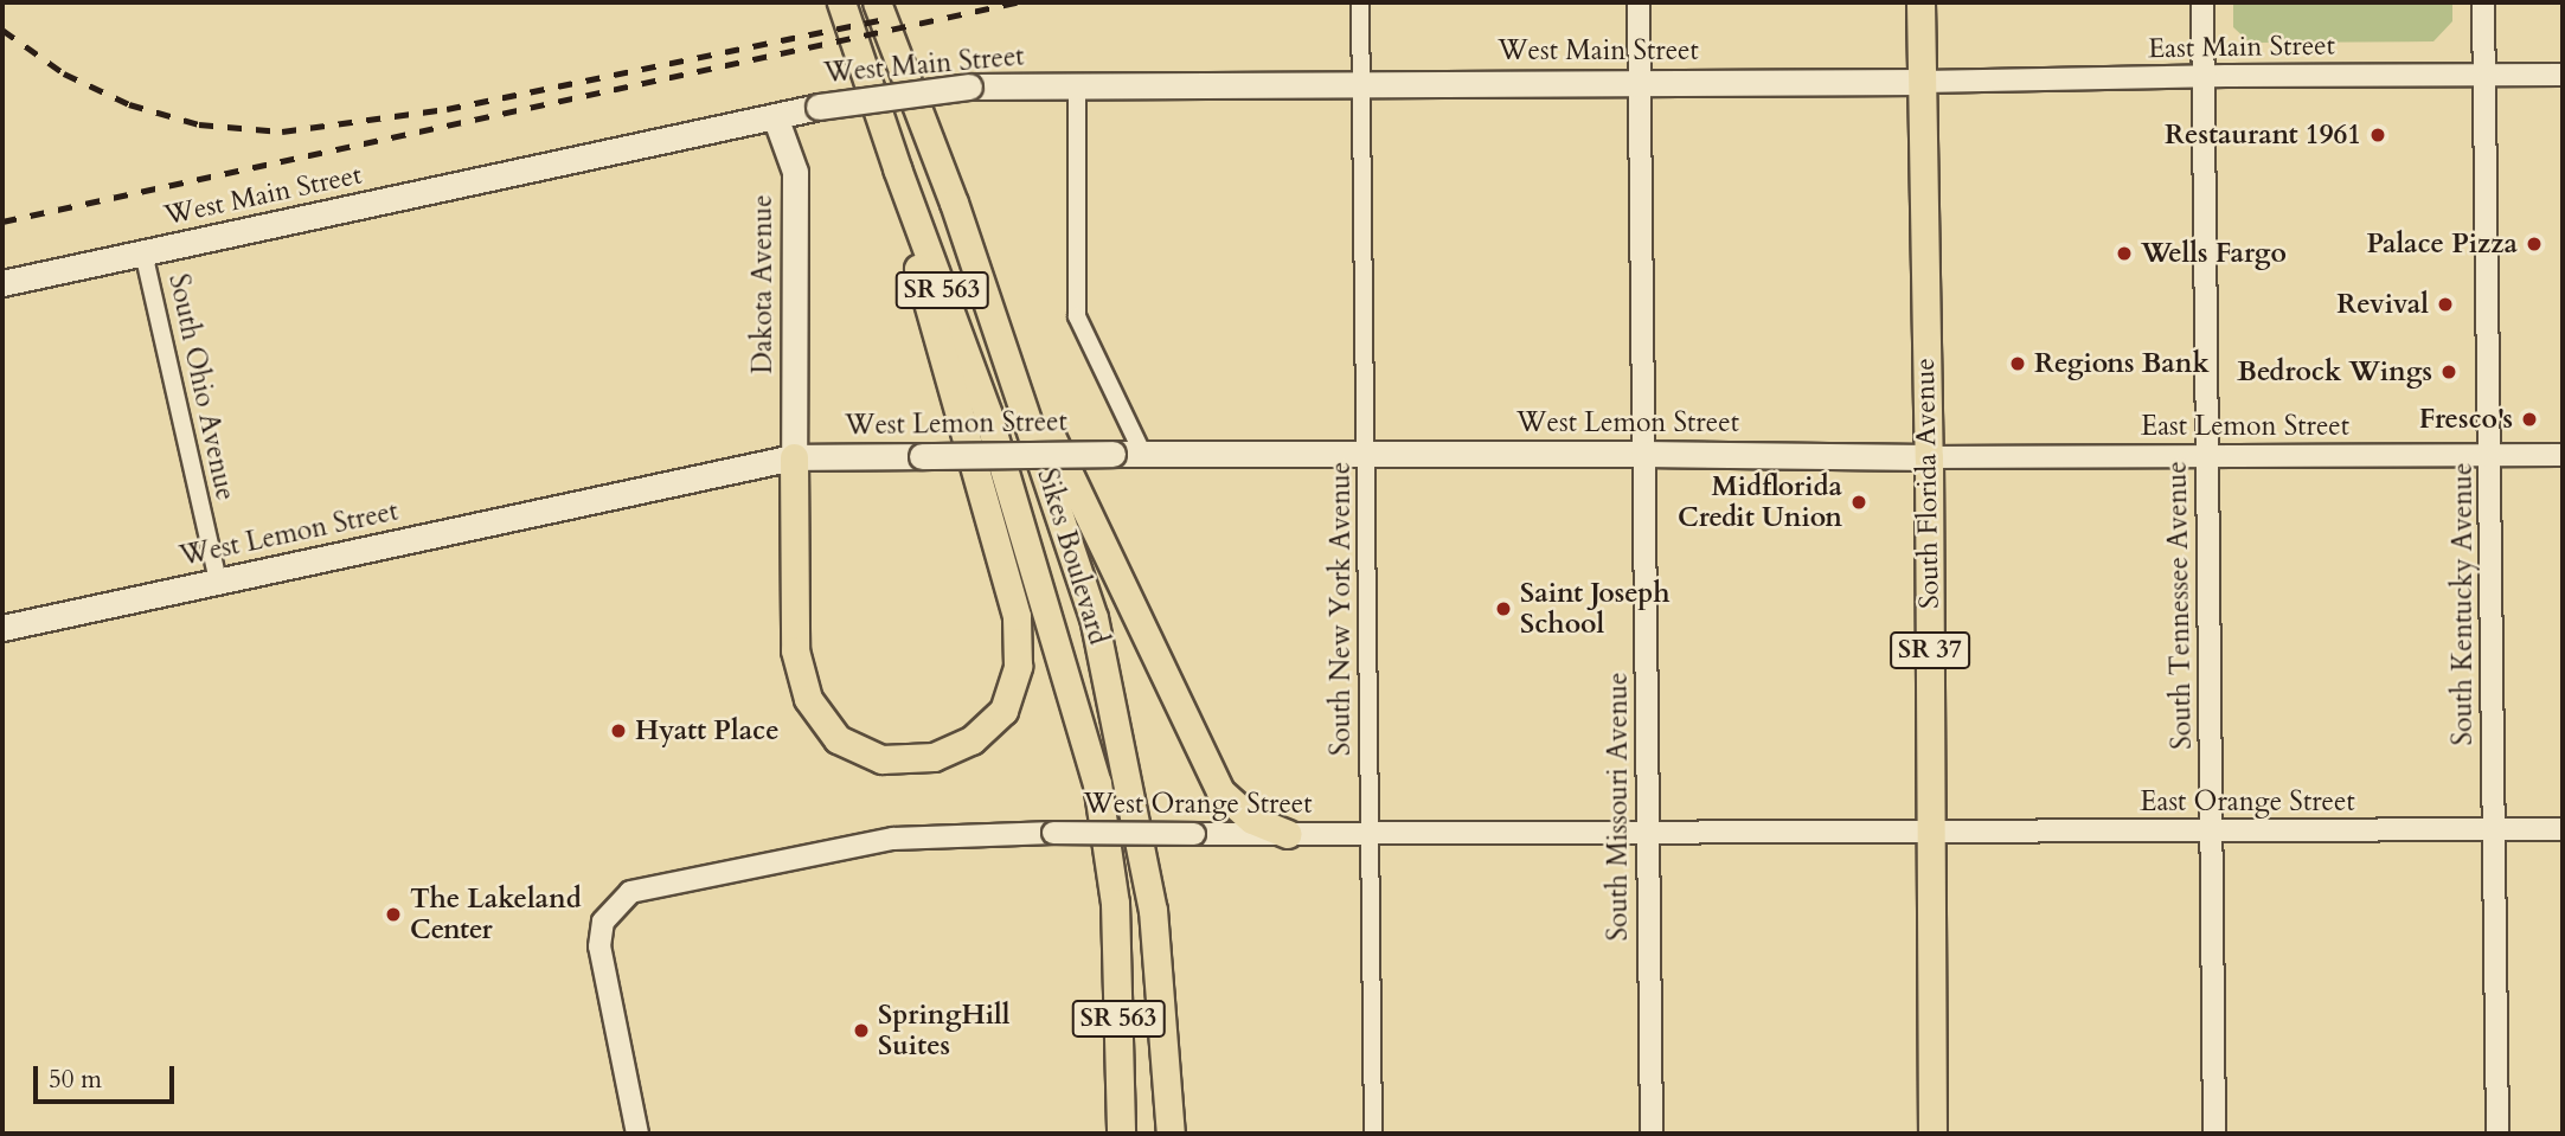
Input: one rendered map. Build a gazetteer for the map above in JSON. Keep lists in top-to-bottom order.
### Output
{
  "streets": {
    "main road": [
      "West Main Street",
      "Dakota Avenue",
      "SR 563",
      "West Lemon Street",
      "South Florida Avenue",
      "Sikes Boulevard",
      "SR 37"
    ],
    "street": [
      "East Main Street",
      "South Ohio Avenue",
      "East Lemon Street",
      "South Kentucky Avenue",
      "South Tennessee Avenue",
      "South New York Avenue",
      "East Orange Street",
      "West Orange Street",
      "South Missouri Avenue"
    ]
  },
  "crossings": [
    ["East Main Street", "West Main Street"],
    ["East Main Street", "South Florida Avenue"],
    ["East Main Street", "South Kentucky Avenue"],
    ["East Main Street", "South Tennessee Avenue"],
    ["West Main Street", "Dakota Avenue"],
    ["West Main Street", "South Ohio Avenue"],
    ["West Main Street", "South Florida Avenue"],
    ["West Main Street", "South New York Avenue"],
    ["West Main Street", "South Missouri Avenue"],
    ["Dakota Avenue", "West Lemon Street"],
    ["South Ohio Avenue", "West Lemon Street"],
    ["West Lemon Street", "East Lemon Street"],
    ["West Lemon Street", "South Florida Avenue"],
    ["West Lemon Street", "South New York Avenue"],
    ["West Lemon Street", "South Missouri Avenue"],
    ["East Lemon Street", "South Florida Avenue"],
    ["East Lemon Street", "South Kentucky Avenue"],
    ["East Lemon Street", "South Tennessee Avenue"],
    ["South Florida Avenue", "East Orange Street"],
    ["South Florida Avenue", "West Orange Street"],
    ["South Kentucky Avenue", "East Orange Street"],
    ["South Tennessee Avenue", "East Orange Street"],
    ["South New York Avenue", "West Orange Street"],
    ["East Orange Street", "West Orange Street"],
    ["West Orange Street", "South Missouri Avenue"]
  ],
  "places": [
    "Restaurant 1961",
    "Palace Pizza",
    "Wells Fargo",
    "Revival",
    "Regions Bank",
    "Bedrock Wings",
    "Fresco's",
    "Midflorida Credit Union",
    "Saint Joseph School",
    "Hyatt Place",
    "The Lakeland Center",
    "SpringHill Suites"
  ],
  "scale_bar": "50 m"
}
